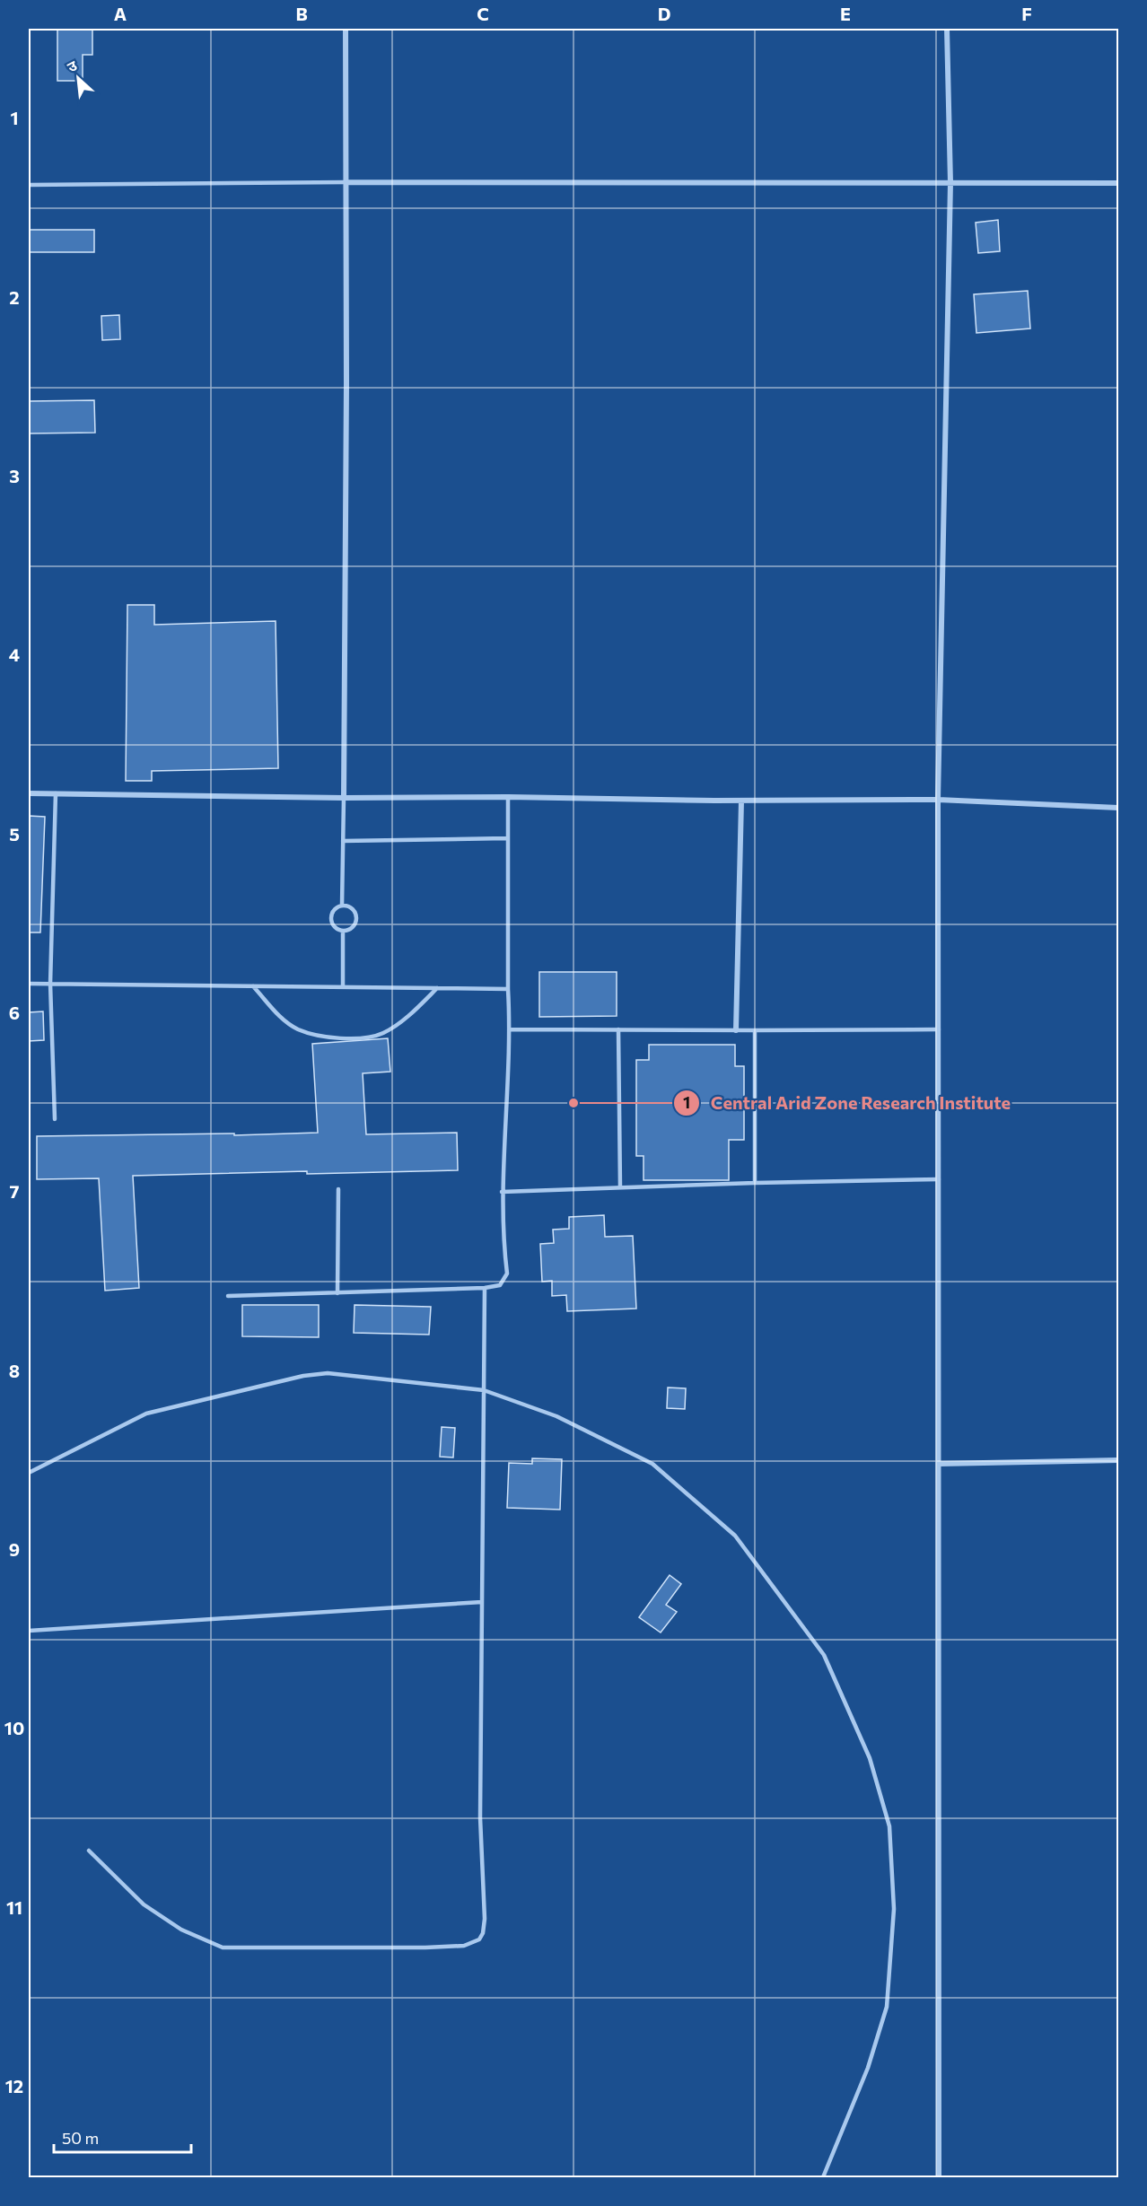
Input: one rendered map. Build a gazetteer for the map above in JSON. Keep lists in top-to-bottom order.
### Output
{
  "places": ["Central Arid Zone Research Institute"],
  "scale_bar": "50 m",
  "north": "top left",
  "grid": {
    "columns": [
      "A",
      "B",
      "C",
      "D",
      "E",
      "F"
    ],
    "rows": [
      "1",
      "2",
      "3",
      "4",
      "5",
      "6",
      "7",
      "8",
      "9",
      "10",
      "11",
      "12"
    ]
  }
}
